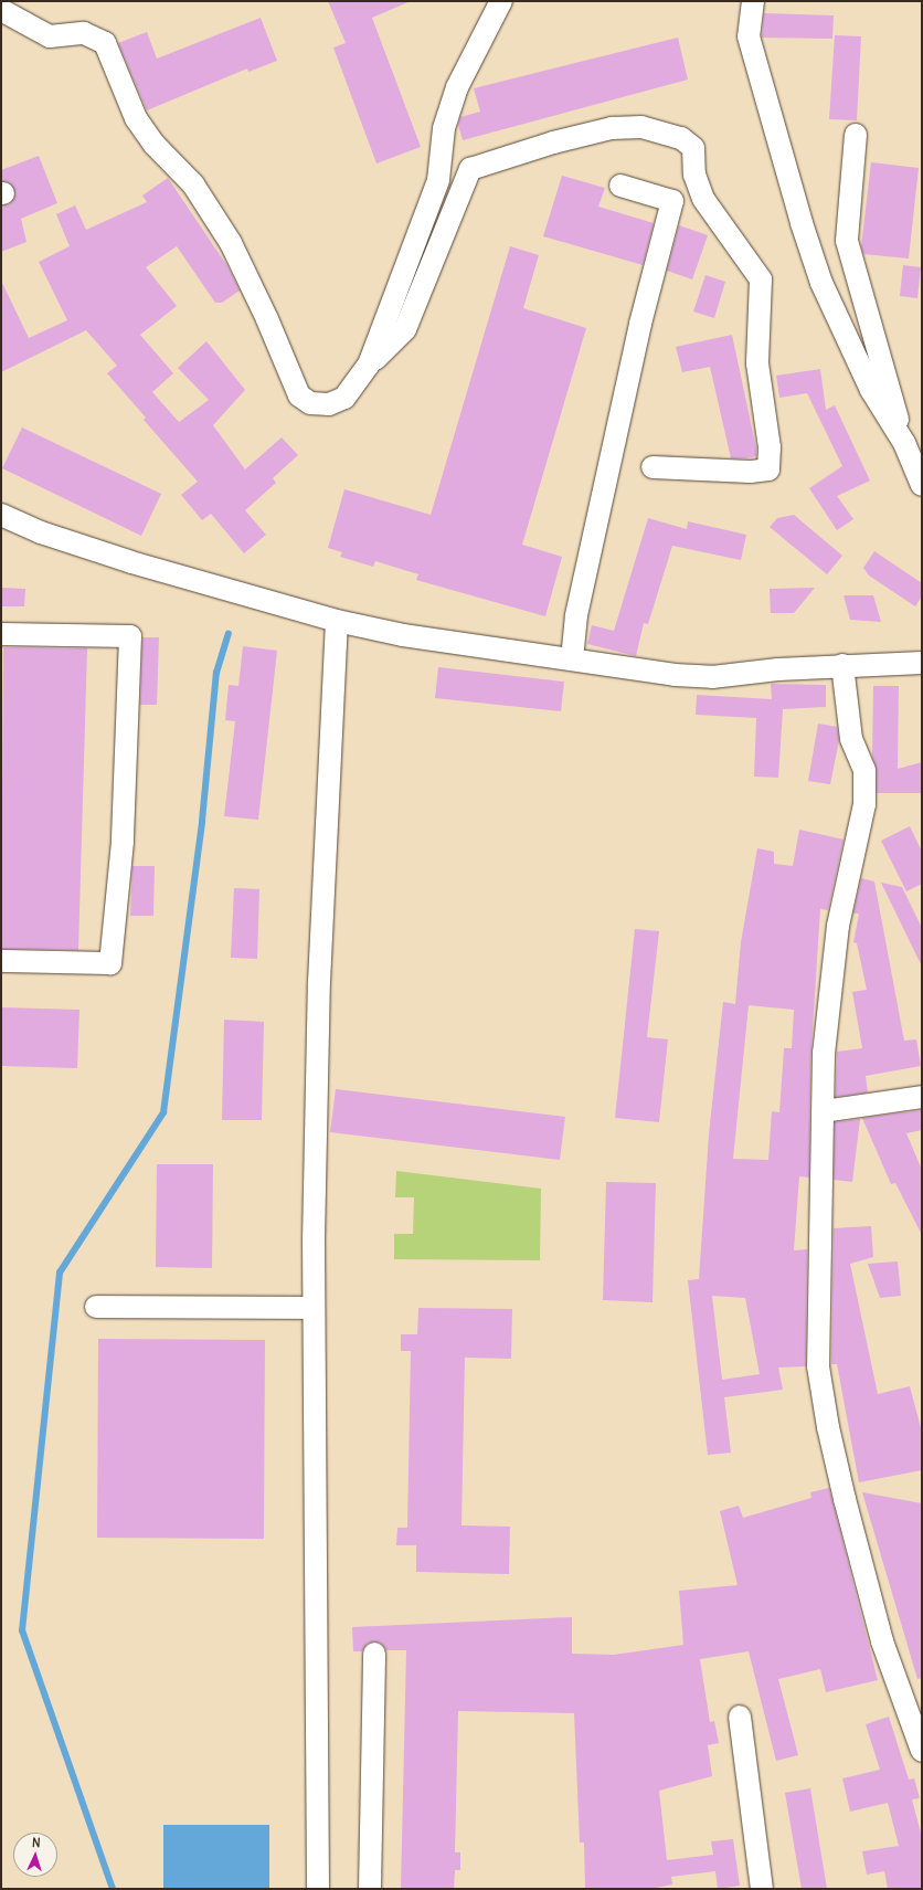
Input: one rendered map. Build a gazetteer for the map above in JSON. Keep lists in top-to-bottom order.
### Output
{
  "north": "top"
}
